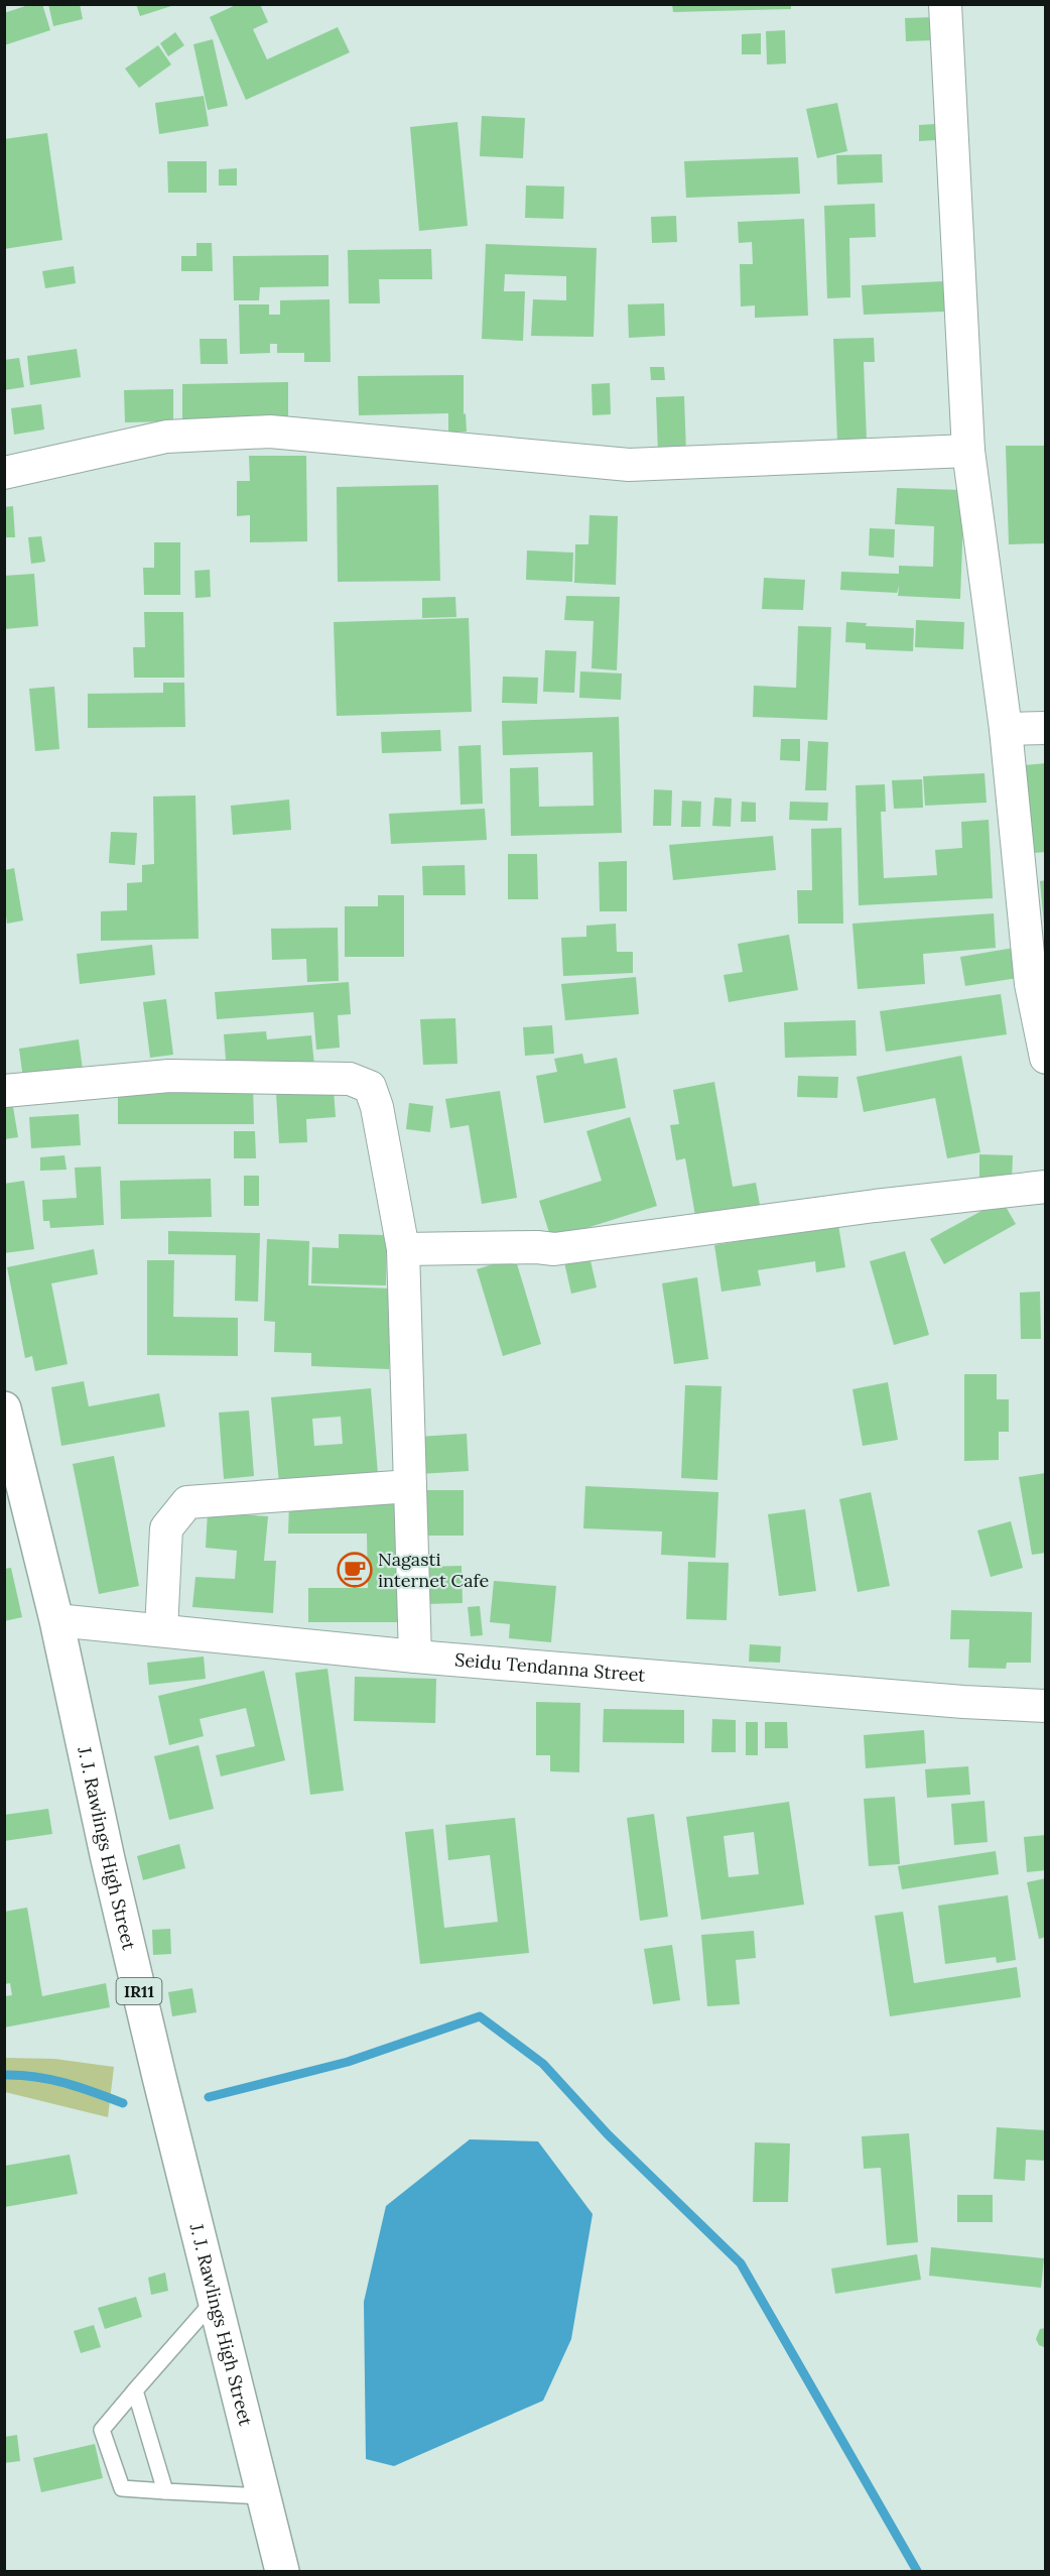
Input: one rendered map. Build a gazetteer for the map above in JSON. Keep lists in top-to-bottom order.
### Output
{
  "streets": {
    "main road": ["J. J. Rawlings High Street", "IR11"],
    "street": ["Seidu Tendanna Street"]
  },
  "crossings": [
    ["Seidu Tendanna Street", "J. J. Rawlings High Street"]
  ],
  "places": {
    "cafe": ["Nagasti internet Cafe"]
  }
}
